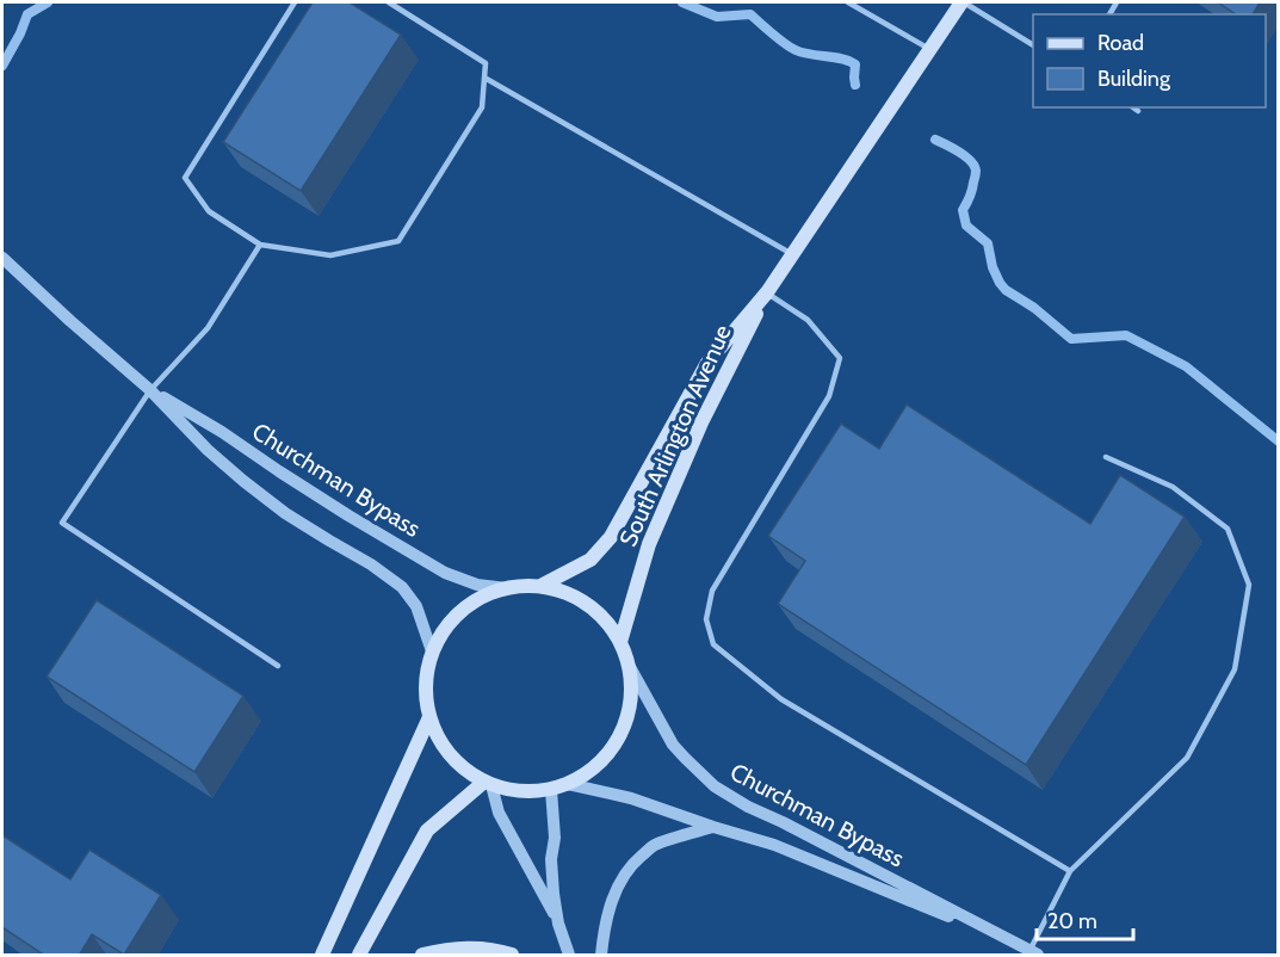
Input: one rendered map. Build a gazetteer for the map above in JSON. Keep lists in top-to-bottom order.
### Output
{
  "streets": {
    "main road": ["South Arlington Avenue"],
    "street": ["Churchman Bypass"]
  },
  "crossings": [
    ["South Arlington Avenue", "Churchman Bypass"]
  ],
  "legend": ["Road", "Building"],
  "scale_bar": "20 m"
}
